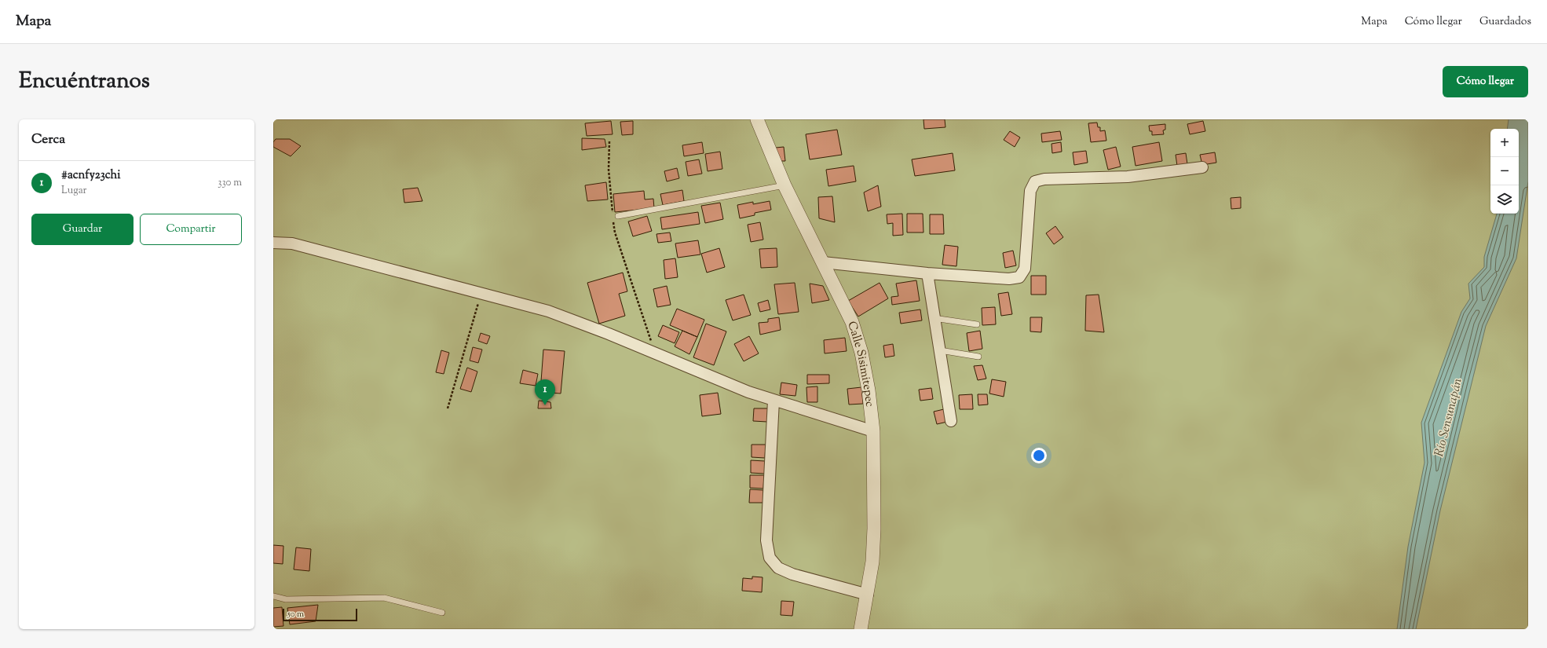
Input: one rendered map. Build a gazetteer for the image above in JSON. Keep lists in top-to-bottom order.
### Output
{
  "streets": {
    "street": ["Calle Sisimitepec"]
  },
  "water": ["Río Sensunapán"],
  "scale_bar": "50 m",
  "page": {
    "header": "Mapa",
    "nav": ["Mapa", "Cómo llegar", "Guardados"],
    "title": "Encuéntranos",
    "buttons": [
      "Cómo llegar",
      ["Guardar", "Compartir"]
    ],
    "heading": "Cerca",
    "map_buttons": ["+", "−"],
    "list": [
      {
        "mark": "1",
        "name": "#acnfy23chi",
        "note": "Lugar",
        "value": "330 m"
      }
    ],
    "pins": "1",
    "scale": "50 m"
  }
}
